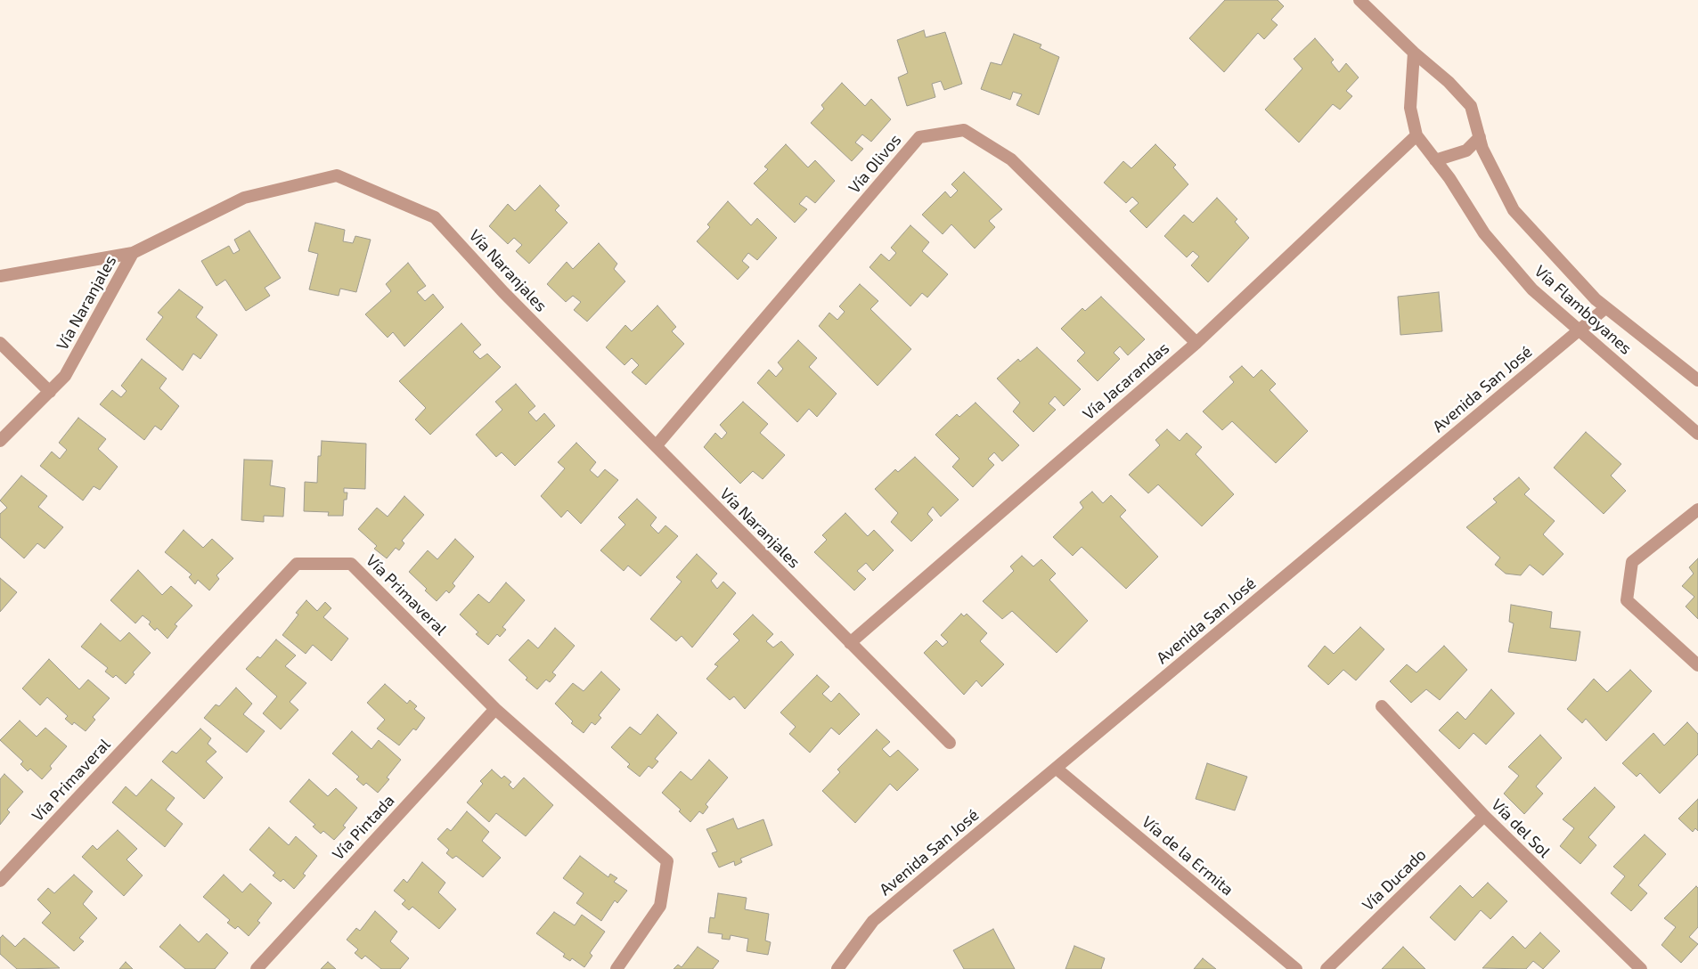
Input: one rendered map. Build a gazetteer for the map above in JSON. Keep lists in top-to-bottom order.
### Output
{
  "streets": {
    "street": [
      "Vía Olivos",
      "Vía Naranjales",
      "Vía Flamboyanes",
      "Vía Jacarandas",
      "Avenida San José",
      "Vía Primaveral",
      "Vía Pintada",
      "Vía del Sol",
      "Vía de la Ermita",
      "Vía Ducado"
    ]
  },
  "crossings": [
    ["Vía Olivos", "Vía Naranjales"],
    ["Vía Olivos", "Vía Jacarandas"],
    ["Vía Naranjales", "Vía Jacarandas"],
    ["Vía Flamboyanes", "Vía Jacarandas"],
    ["Vía Flamboyanes", "Avenida San José"],
    ["Avenida San José", "Vía de la Ermita"],
    ["Vía Primaveral", "Vía Pintada"],
    ["Vía del Sol", "Vía Ducado"]
  ]
}
